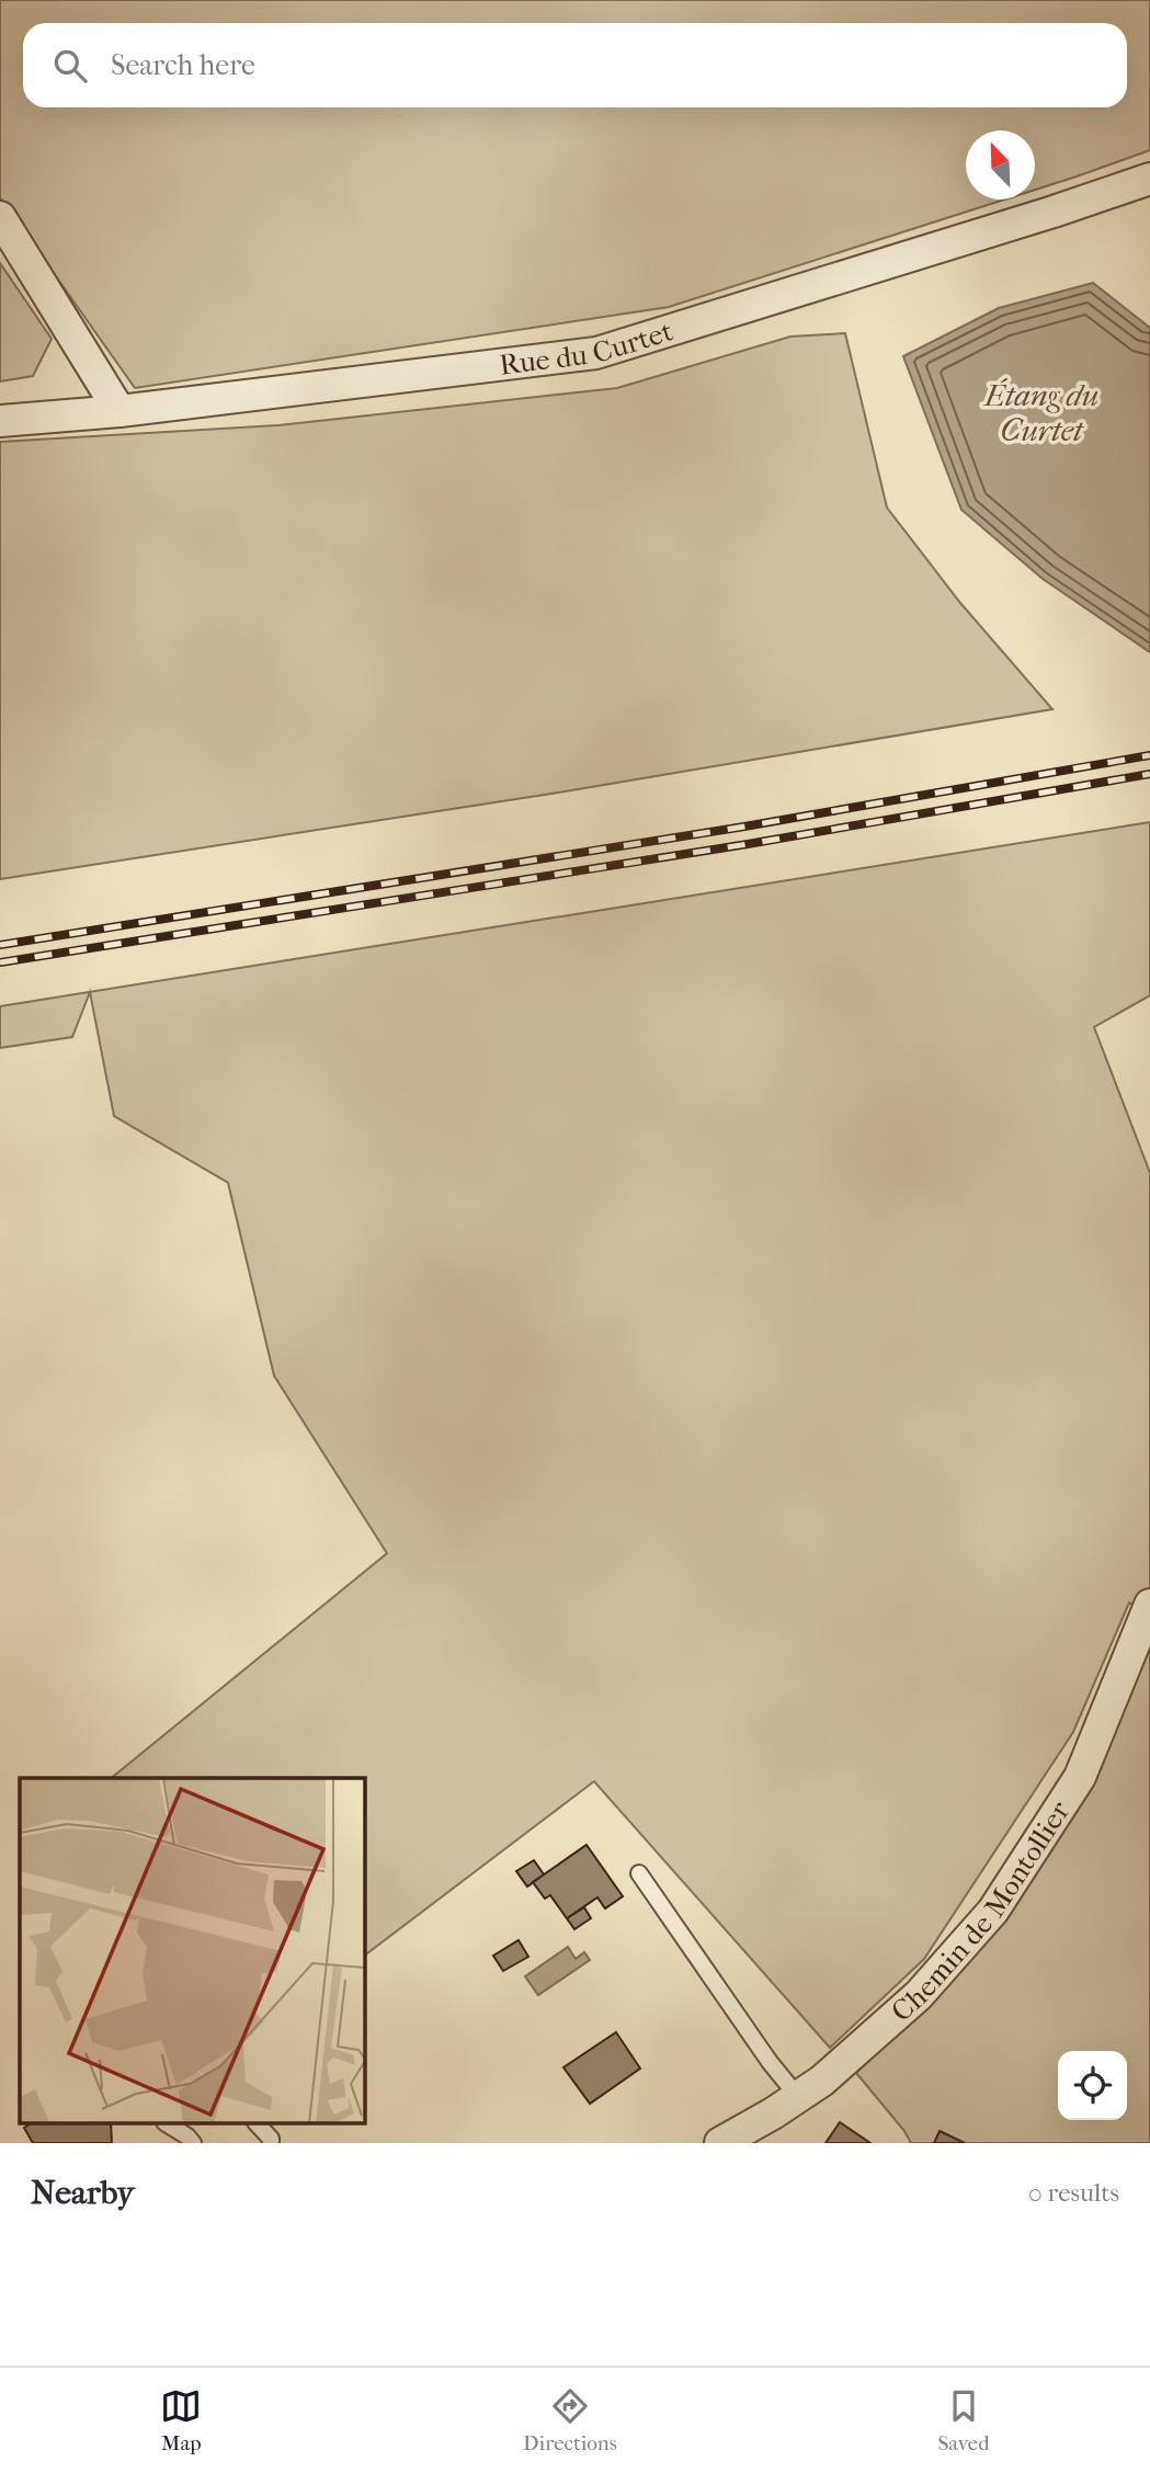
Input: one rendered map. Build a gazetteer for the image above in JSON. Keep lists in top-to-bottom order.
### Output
{
  "streets": {
    "street": ["Rue du Curtet", "Chemin de Montollier"]
  },
  "water": ["Étang du Curtet"],
  "north": "top left",
  "page": {
    "search": "Search here",
    "heading": ["Nearby", "0 results"],
    "nav": ["Map", "Directions", "Saved"]
  }
}
